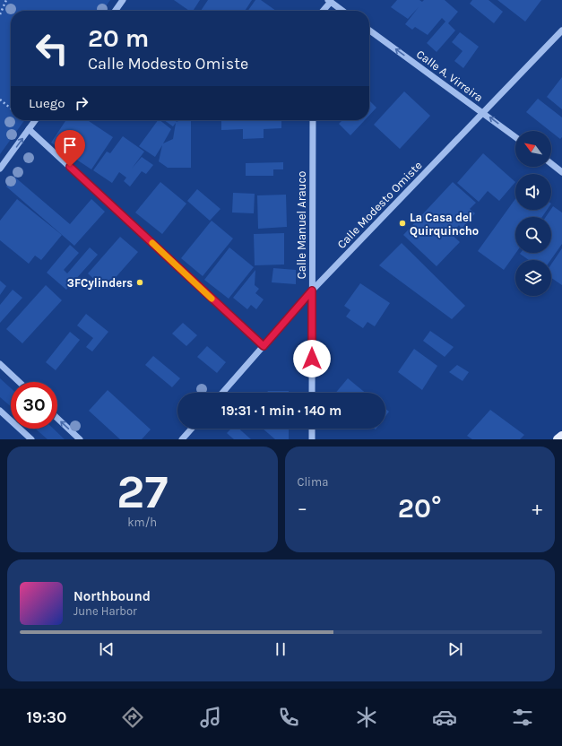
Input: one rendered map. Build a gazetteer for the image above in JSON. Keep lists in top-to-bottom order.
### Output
{
  "streets": {
    "street": ["Calle A. Virreira", "Calle Modesto Omiste", "Calle Manuel Arauco"]
  },
  "crossings": [
    ["Calle A. Virreira", "Calle Modesto Omiste"],
    ["Calle Modesto Omiste", "Calle Manuel Arauco"]
  ],
  "one_way": ["Calle A. Virreira"],
  "places": ["La Casa del Quirquincho", "3FCylinders"],
  "north": "top left",
  "page": {
    "turn": ["20 m", "Calle Modesto Omiste"],
    "then": "Luego",
    "limit": "30",
    "trip": "19:31 · 1 min · 140 m",
    "tile": [
      ["27", "km/h"],
      "Clima"
    ],
    "heat": ["−", "20°", "+"],
    "song": ["Northbound", "June Harbor"],
    "tabs": "19:30"
  }
}
